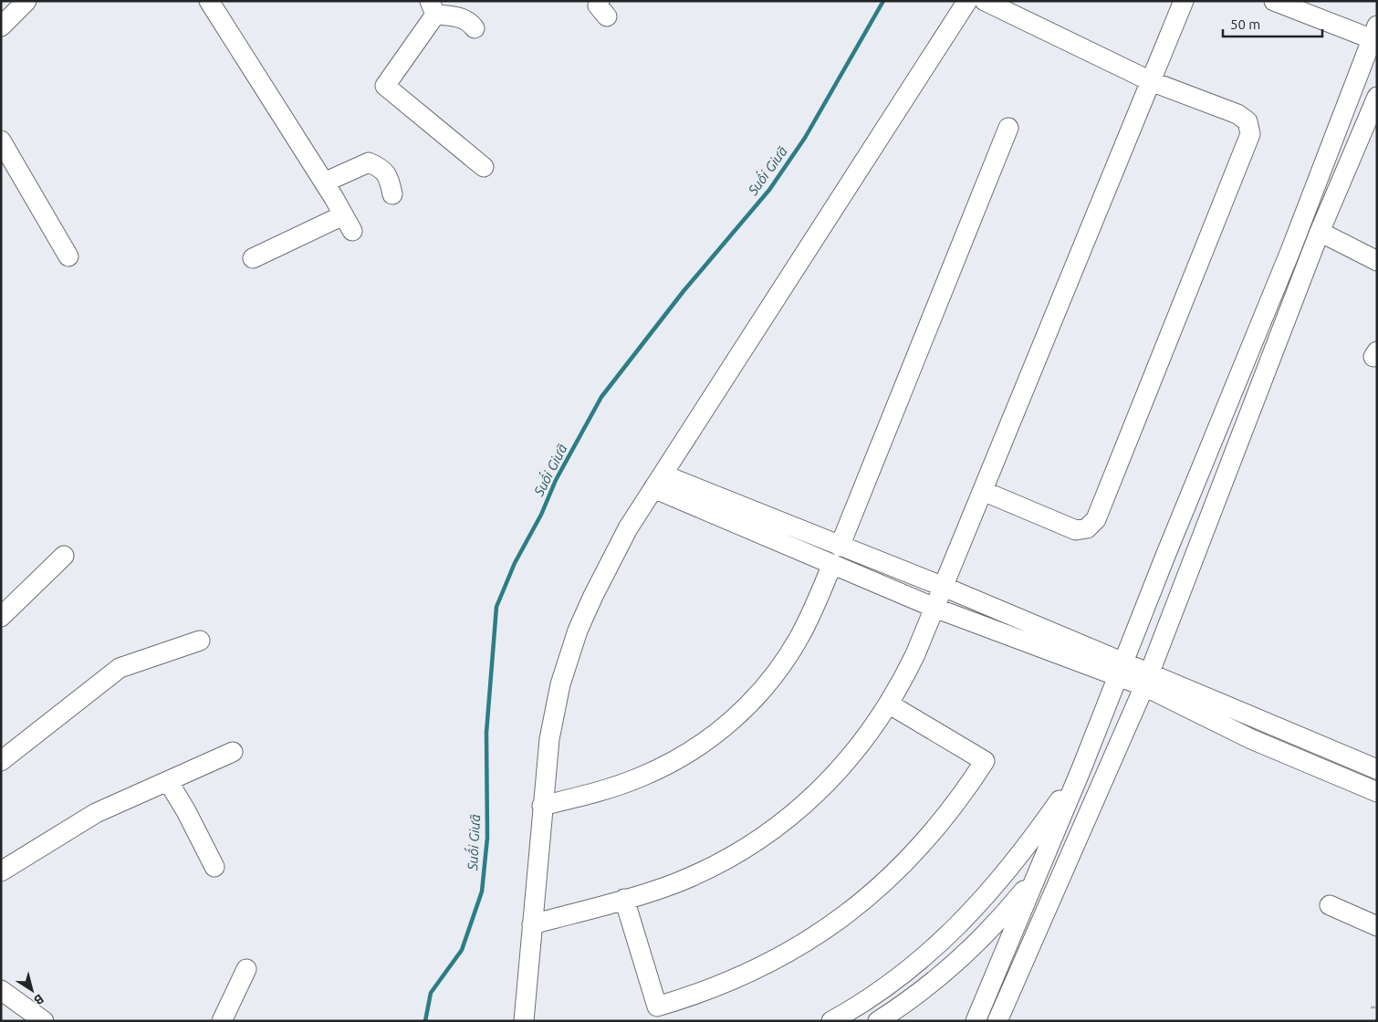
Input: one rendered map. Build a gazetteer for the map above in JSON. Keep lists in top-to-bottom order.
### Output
{
  "water": ["Suối Giữa"],
  "scale_bar": "50 m",
  "north": "bottom right"
}
